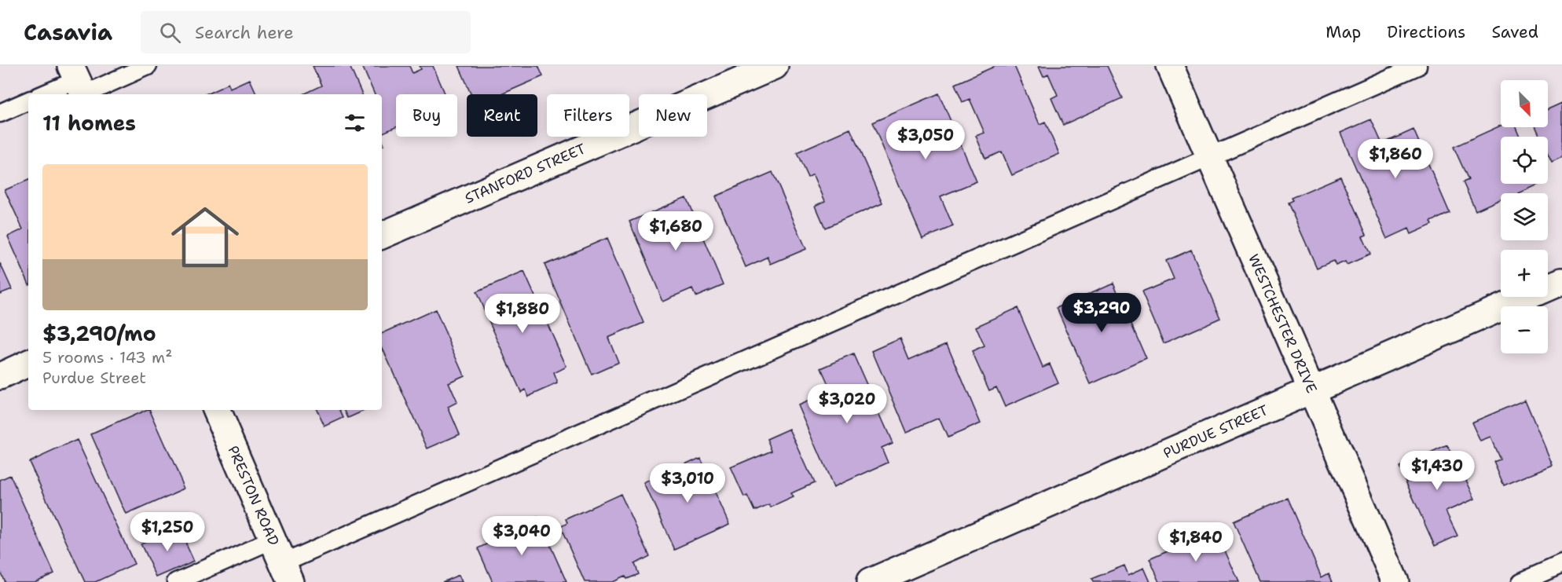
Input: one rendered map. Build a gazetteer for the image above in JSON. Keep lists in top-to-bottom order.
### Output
{
  "streets": {
    "street": [
      "STANFORD STREET",
      "WESTCHESTER DRIVE",
      "PURDUE STREET",
      "PRESTON ROAD"
    ]
  },
  "crossings": [
    ["WESTCHESTER DRIVE", "PURDUE STREET"]
  ],
  "north": "bottom right",
  "page": {
    "header": "Casavia",
    "search": "Search here",
    "nav": ["Map", "Directions", "Saved"],
    "map_buttons": ["+", "−"],
    "chip": [
      "Buy",
      "Rent",
      "Filters",
      "New"
    ],
    "heading": "11 homes",
    "price": [
      "$3,050",
      "$1,860",
      "$1,680",
      "$3,290",
      "$1,880",
      "$3,020",
      "$1,430",
      "$3,010",
      "$1,250",
      "$3,040",
      "$1,840"
    ],
    "list": [
      {
        "name": "$3,290/mo",
        "note": "5 rooms · 143 m² · Purdue Street"
      }
    ]
  }
}
